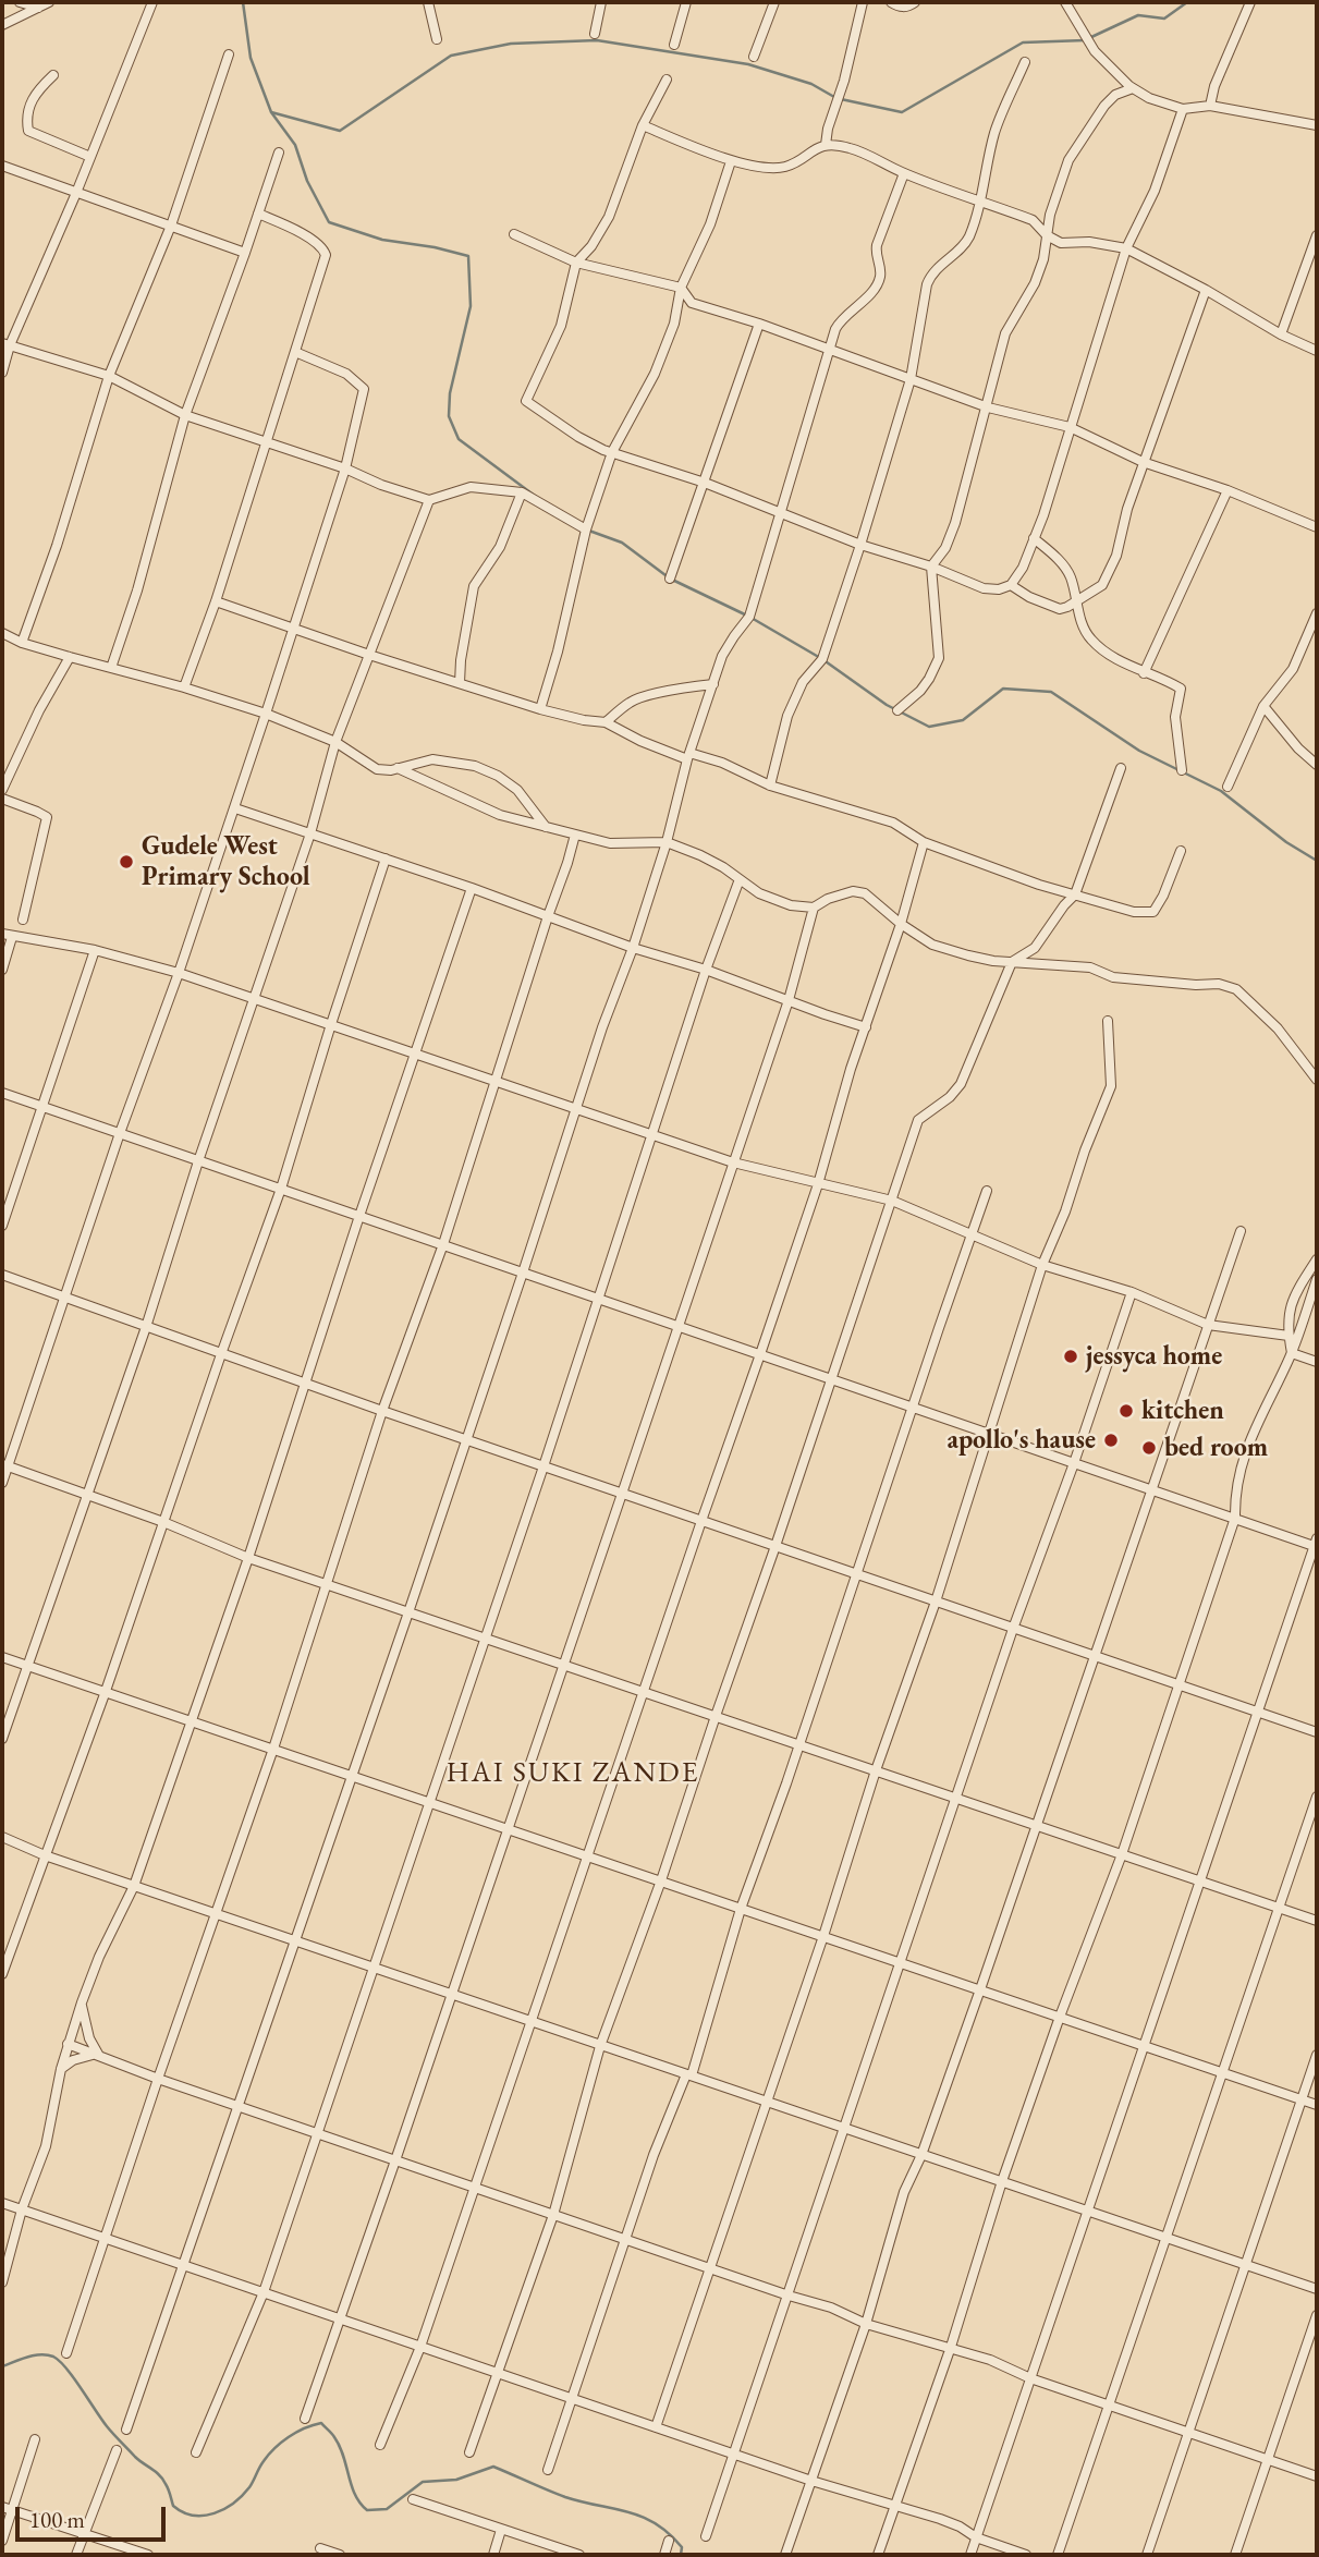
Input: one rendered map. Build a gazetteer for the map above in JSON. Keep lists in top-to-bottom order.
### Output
{
  "districts": ["HAI SUKI ZANDE"],
  "places": [
    "Gudele West Primary School",
    "jessyca home",
    "kitchen",
    "apollo's hause",
    "bed room"
  ],
  "scale_bar": "100 m"
}
